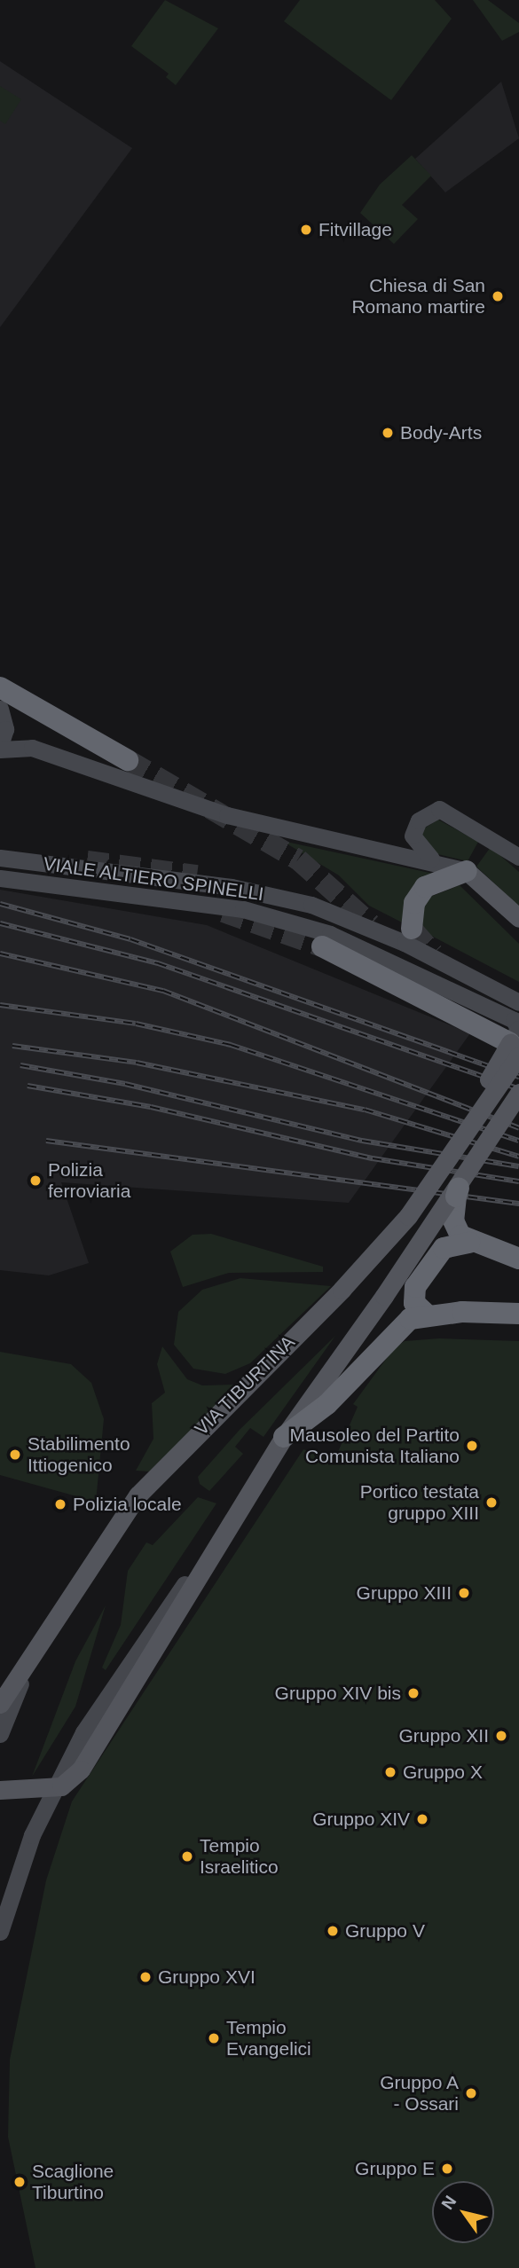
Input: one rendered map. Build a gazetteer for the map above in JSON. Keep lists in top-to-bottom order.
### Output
{
  "streets": {
    "main road": ["VIA TIBURTINA"],
    "street": ["VIALE ALTIERO SPINELLI"]
  },
  "crossings": [
    ["VIALE ALTIERO SPINELLI", "VIA TIBURTINA"]
  ],
  "places": [
    "Fitvillage",
    "Chiesa di San Romano martire",
    "Body-Arts",
    "Polizia ferroviaria",
    "Mausoleo del Partito Comunista Italiano",
    "Stabilimento Ittiogenico",
    "Portico testata gruppo XIII",
    "Polizia locale",
    "Gruppo XIII",
    "Gruppo XIV bis",
    "Gruppo XII",
    "Gruppo X",
    "Gruppo XIV",
    "Tempio Israelitico",
    "Gruppo V",
    "Gruppo XVI",
    "Tempio Evangelici",
    "Gruppo A - Ossari",
    "Gruppo E",
    "Scaglione Tiburtino"
  ],
  "north": "top left"
}
